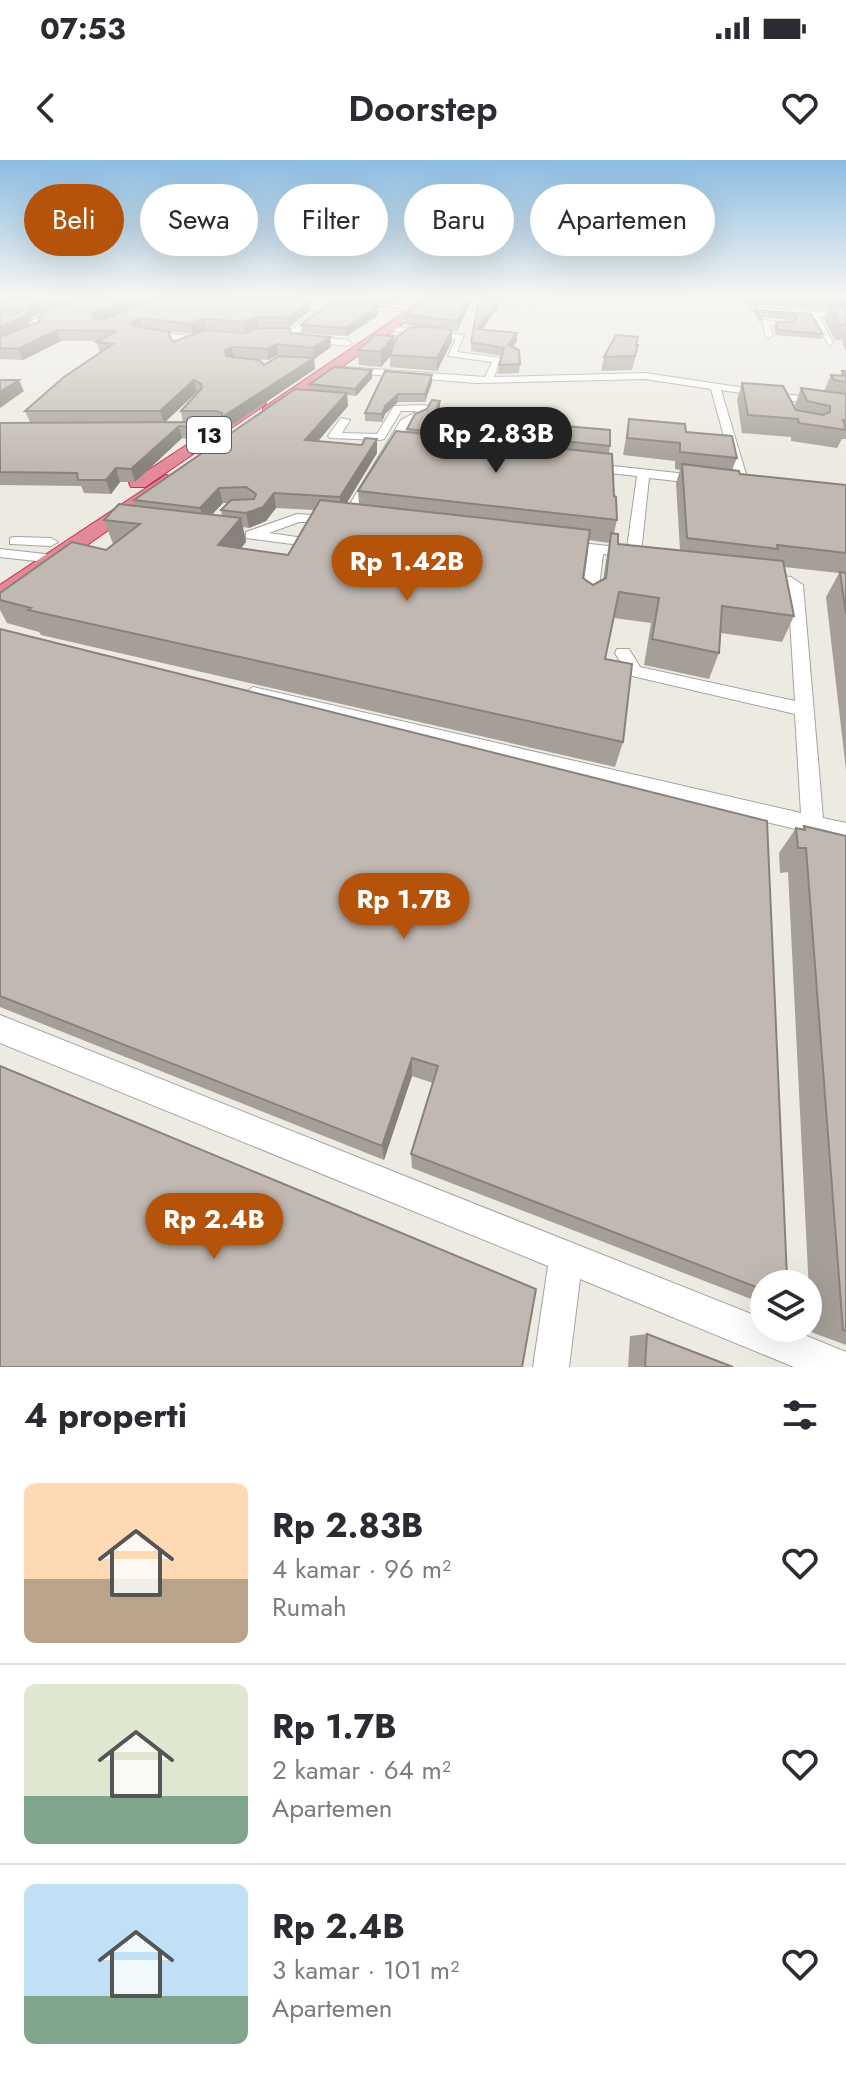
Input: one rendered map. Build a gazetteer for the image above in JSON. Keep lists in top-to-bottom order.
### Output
{
  "streets": {
    "highway": ["13"]
  },
  "page": {
    "status": "07:53",
    "header": "Doorstep",
    "chip": [
      "Beli",
      "Sewa",
      "Filter",
      "Baru",
      "Apartemen"
    ],
    "price": [
      "Rp 2.83B",
      "Rp 1.42B",
      "Rp 1.7B",
      "Rp 2.4B"
    ],
    "heading": "4 properti",
    "list": [
      {
        "name": "Rp 2.83B",
        "note": "4 kamar · 96 m² · Rumah"
      },
      {
        "name": "Rp 1.7B",
        "note": "2 kamar · 64 m² · Apartemen"
      },
      {
        "name": "Rp 2.4B",
        "note": "3 kamar · 101 m² · Apartemen"
      }
    ]
  }
}
